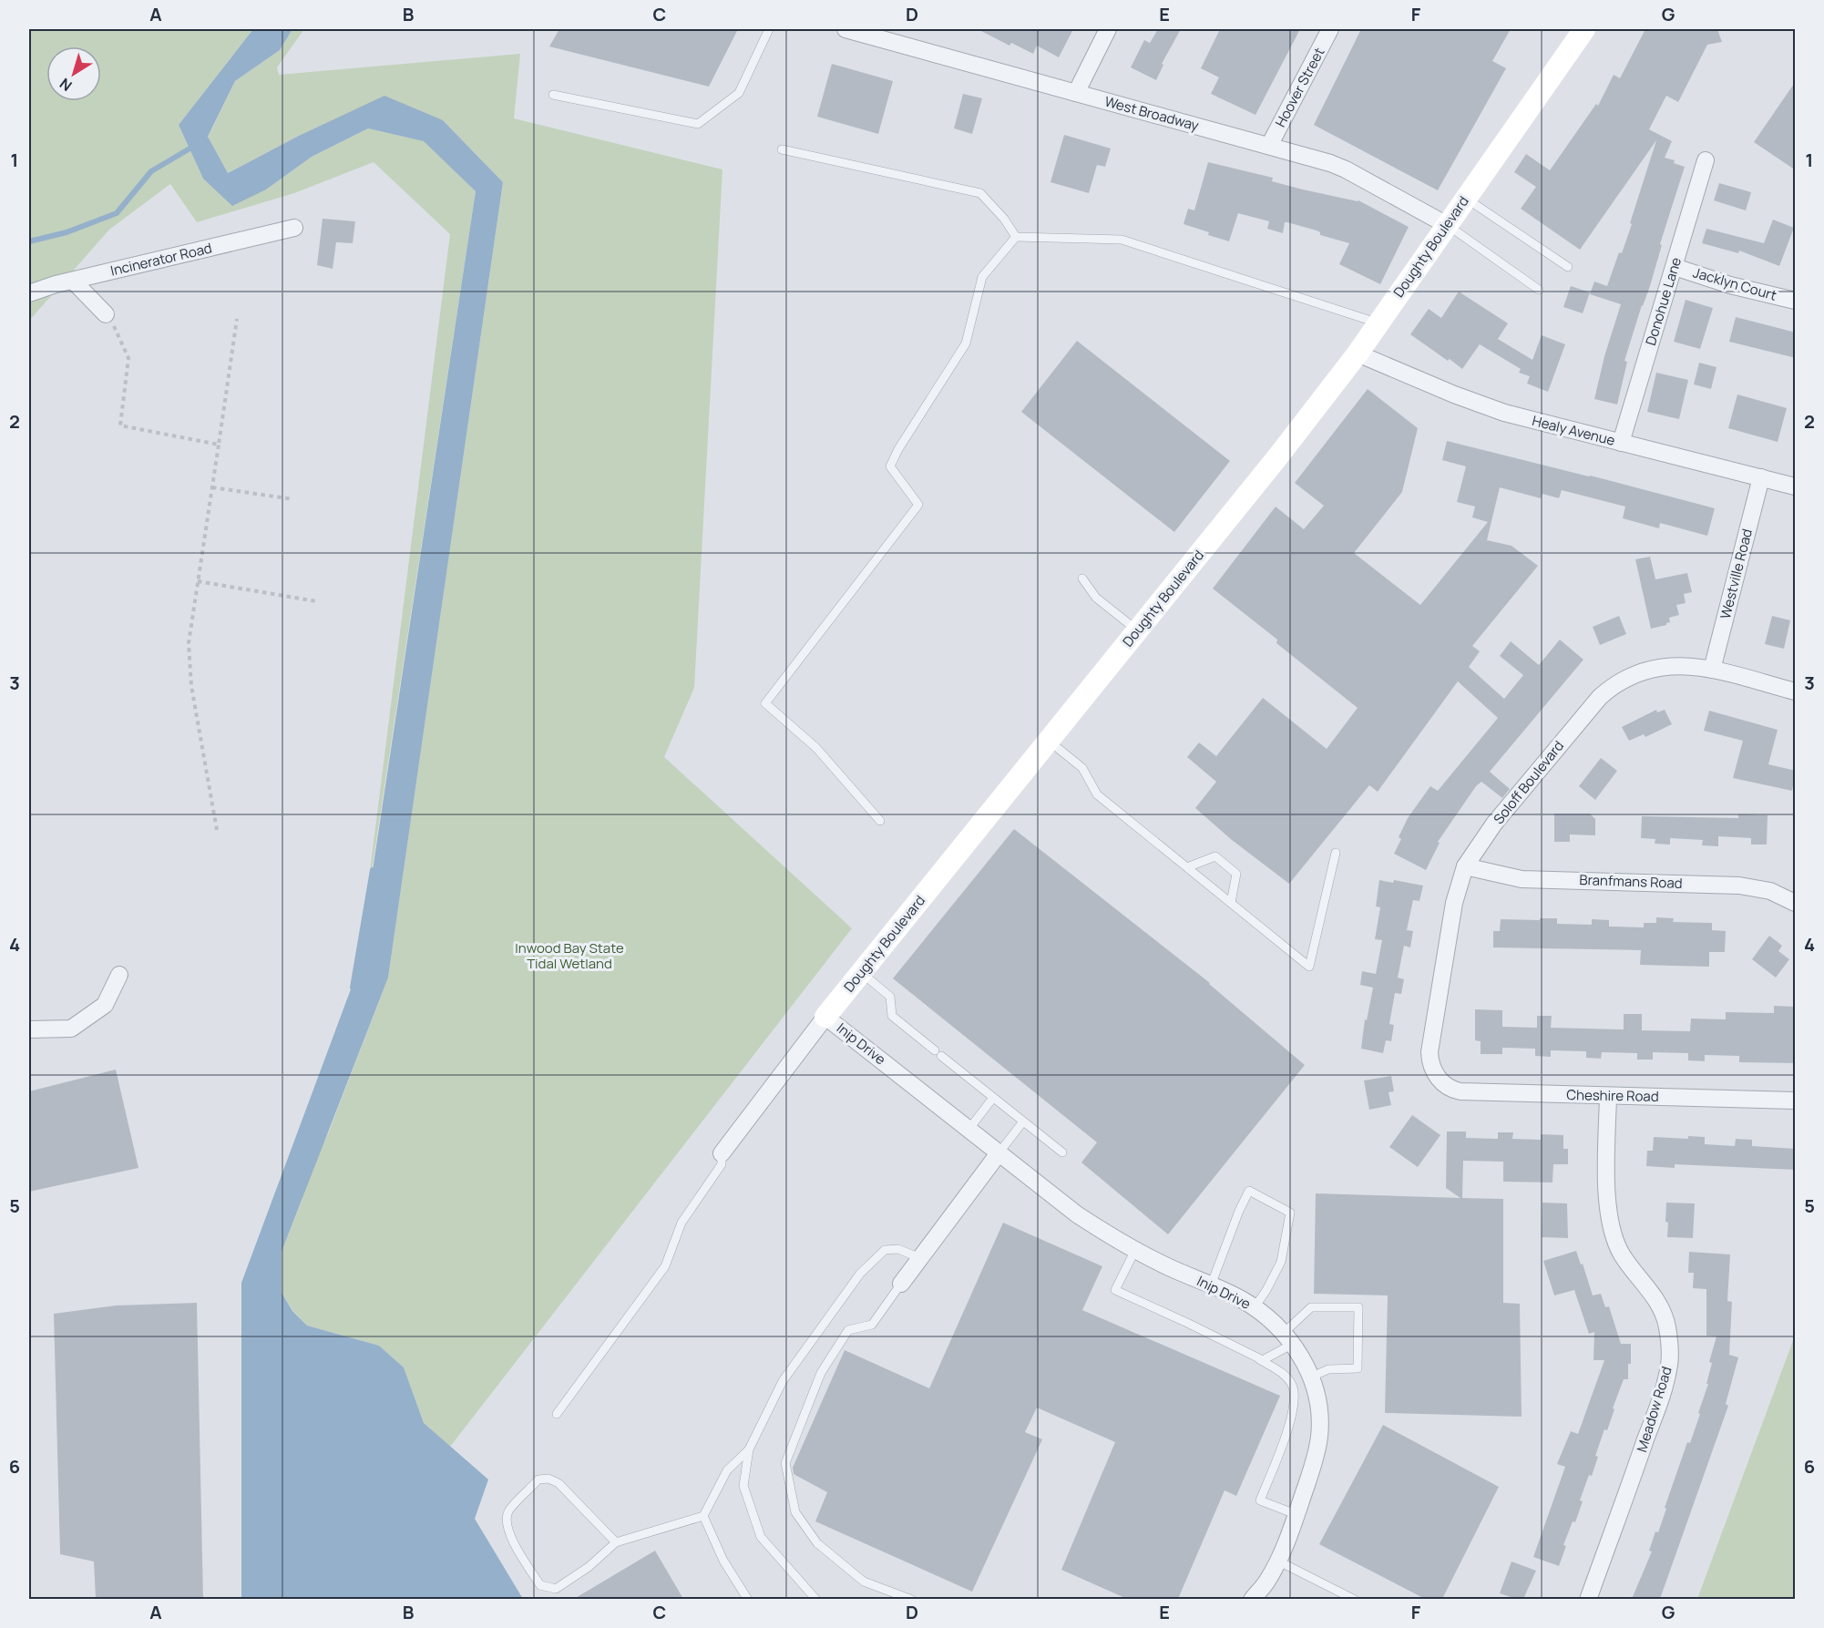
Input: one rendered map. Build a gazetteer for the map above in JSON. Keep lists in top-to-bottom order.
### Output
{
  "streets": {
    "main road": ["Doughty Boulevard"],
    "street": [
      "Hoover Street",
      "West Broadway",
      "Incinerator Road",
      "Jacklyn Court",
      "Donohue Lane",
      "Healy Avenue",
      "Westville Road",
      "Soloff Boulevard",
      "Branfmans Road",
      "Inip Drive",
      "Cheshire Road",
      "Meadow Road"
    ]
  },
  "crossings": [
    ["Hoover Street", "West Broadway"],
    ["West Broadway", "Doughty Boulevard"],
    ["Doughty Boulevard", "Healy Avenue"],
    ["Doughty Boulevard", "Inip Drive"],
    ["Jacklyn Court", "Donohue Lane"],
    ["Donohue Lane", "Healy Avenue"],
    ["Healy Avenue", "Westville Road"],
    ["Westville Road", "Soloff Boulevard"],
    ["Soloff Boulevard", "Branfmans Road"],
    ["Soloff Boulevard", "Cheshire Road"],
    ["Cheshire Road", "Meadow Road"]
  ],
  "parks": ["Inwood Bay State Tidal Wetland"],
  "north": "bottom left",
  "grid": {
    "columns": [
      "A",
      "B",
      "C",
      "D",
      "E",
      "F",
      "G"
    ],
    "rows": [
      "1",
      "2",
      "3",
      "4",
      "5",
      "6"
    ]
  }
}
